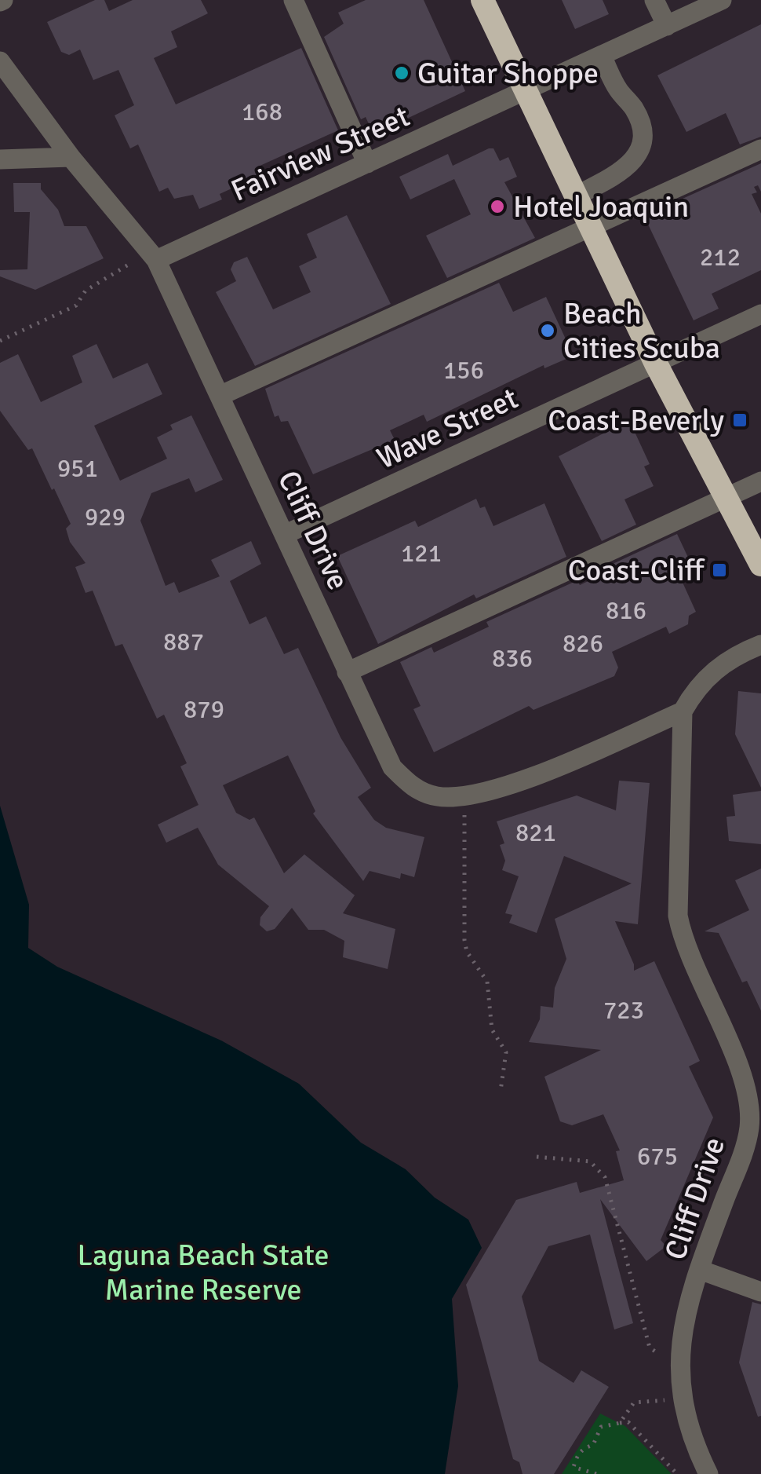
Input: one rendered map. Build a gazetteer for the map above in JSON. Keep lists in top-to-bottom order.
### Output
{
  "streets": {
    "street": ["Fairview Street", "Wave Street", "Cliff Drive"]
  },
  "crossings": [
    ["Fairview Street", "Cliff Drive"],
    ["Wave Street", "Cliff Drive"]
  ],
  "parks": ["Laguna Beach State Marine Reserve"],
  "places": {
    "other": ["Guitar Shoppe", "Hotel Joaquin", "Beach Cities Scuba"],
    "transit": ["Coast-Beverly", "Coast-Cliff"]
  },
  "house_numbers": [
    "168",
    "212",
    "156",
    "951",
    "929",
    "121",
    "816",
    "887",
    "826",
    "836",
    "879",
    "821",
    "723",
    "675"
  ]
}
